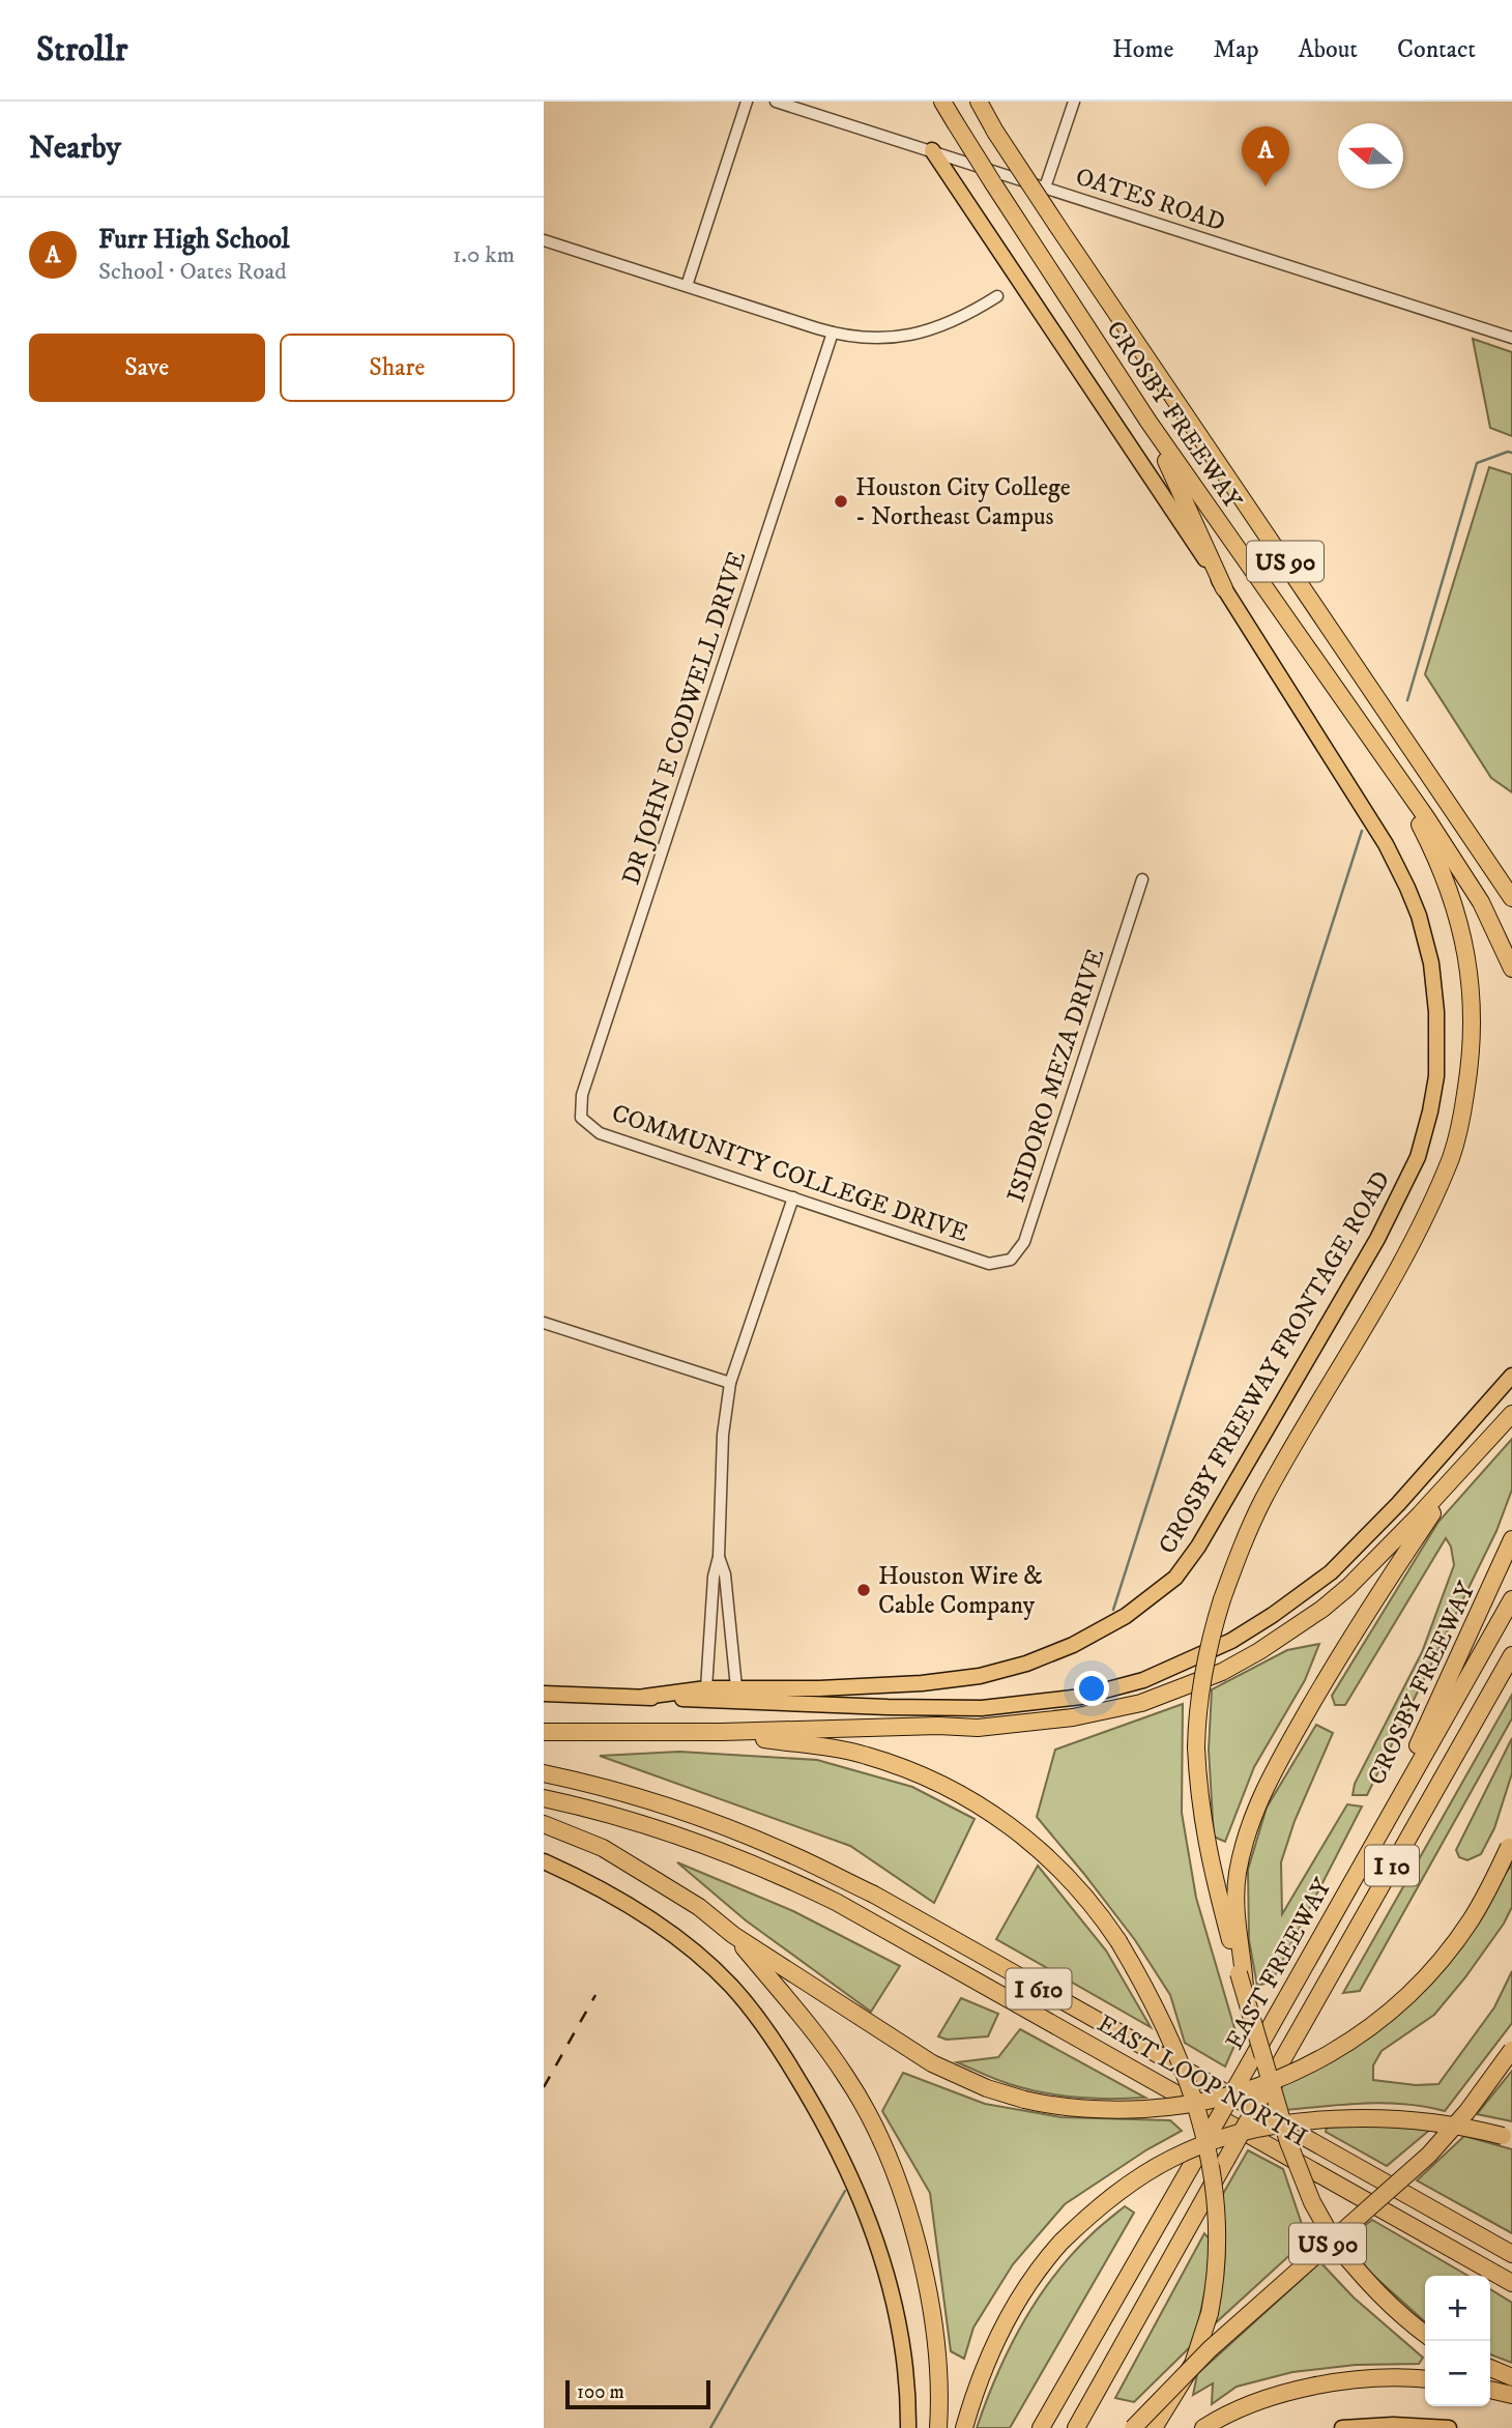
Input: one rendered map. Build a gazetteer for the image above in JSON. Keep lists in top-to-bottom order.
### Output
{
  "streets": {
    "highway": [
      "CROSBY FREEWAY",
      "US 90",
      "I 10",
      "EAST FREEWAY",
      "I 610",
      "EAST LOOP NORTH"
    ],
    "main road": ["CROSBY FREEWAY FRONTAGE ROAD"],
    "street": [
      "OATES ROAD",
      "DR JOHN E CODWELL DRIVE",
      "ISIDORO MEZA DRIVE",
      "COMMUNITY COLLEGE DRIVE"
    ]
  },
  "crossings": [
    ["OATES ROAD", "CROSBY FREEWAY FRONTAGE ROAD"],
    ["CROSBY FREEWAY", "EAST FREEWAY"],
    ["DR JOHN E CODWELL DRIVE", "COMMUNITY COLLEGE DRIVE"],
    ["ISIDORO MEZA DRIVE", "COMMUNITY COLLEGE DRIVE"]
  ],
  "places": ["Houston City College - Northeast Campus", "Houston Wire & Cable Company"],
  "scale_bar": "100 m",
  "north": "left",
  "page": {
    "header": "Strollr",
    "nav": [
      "Home",
      "Map",
      "About",
      "Contact"
    ],
    "heading": "Nearby",
    "pins": "A",
    "list": [
      {
        "mark": "A",
        "name": "Furr High School",
        "note": "School · Oates Road",
        "value": "1.0 km"
      }
    ],
    "buttons": ["Save", "Share"],
    "map_buttons": ["+", "−"],
    "scale": "100 m"
  }
}
